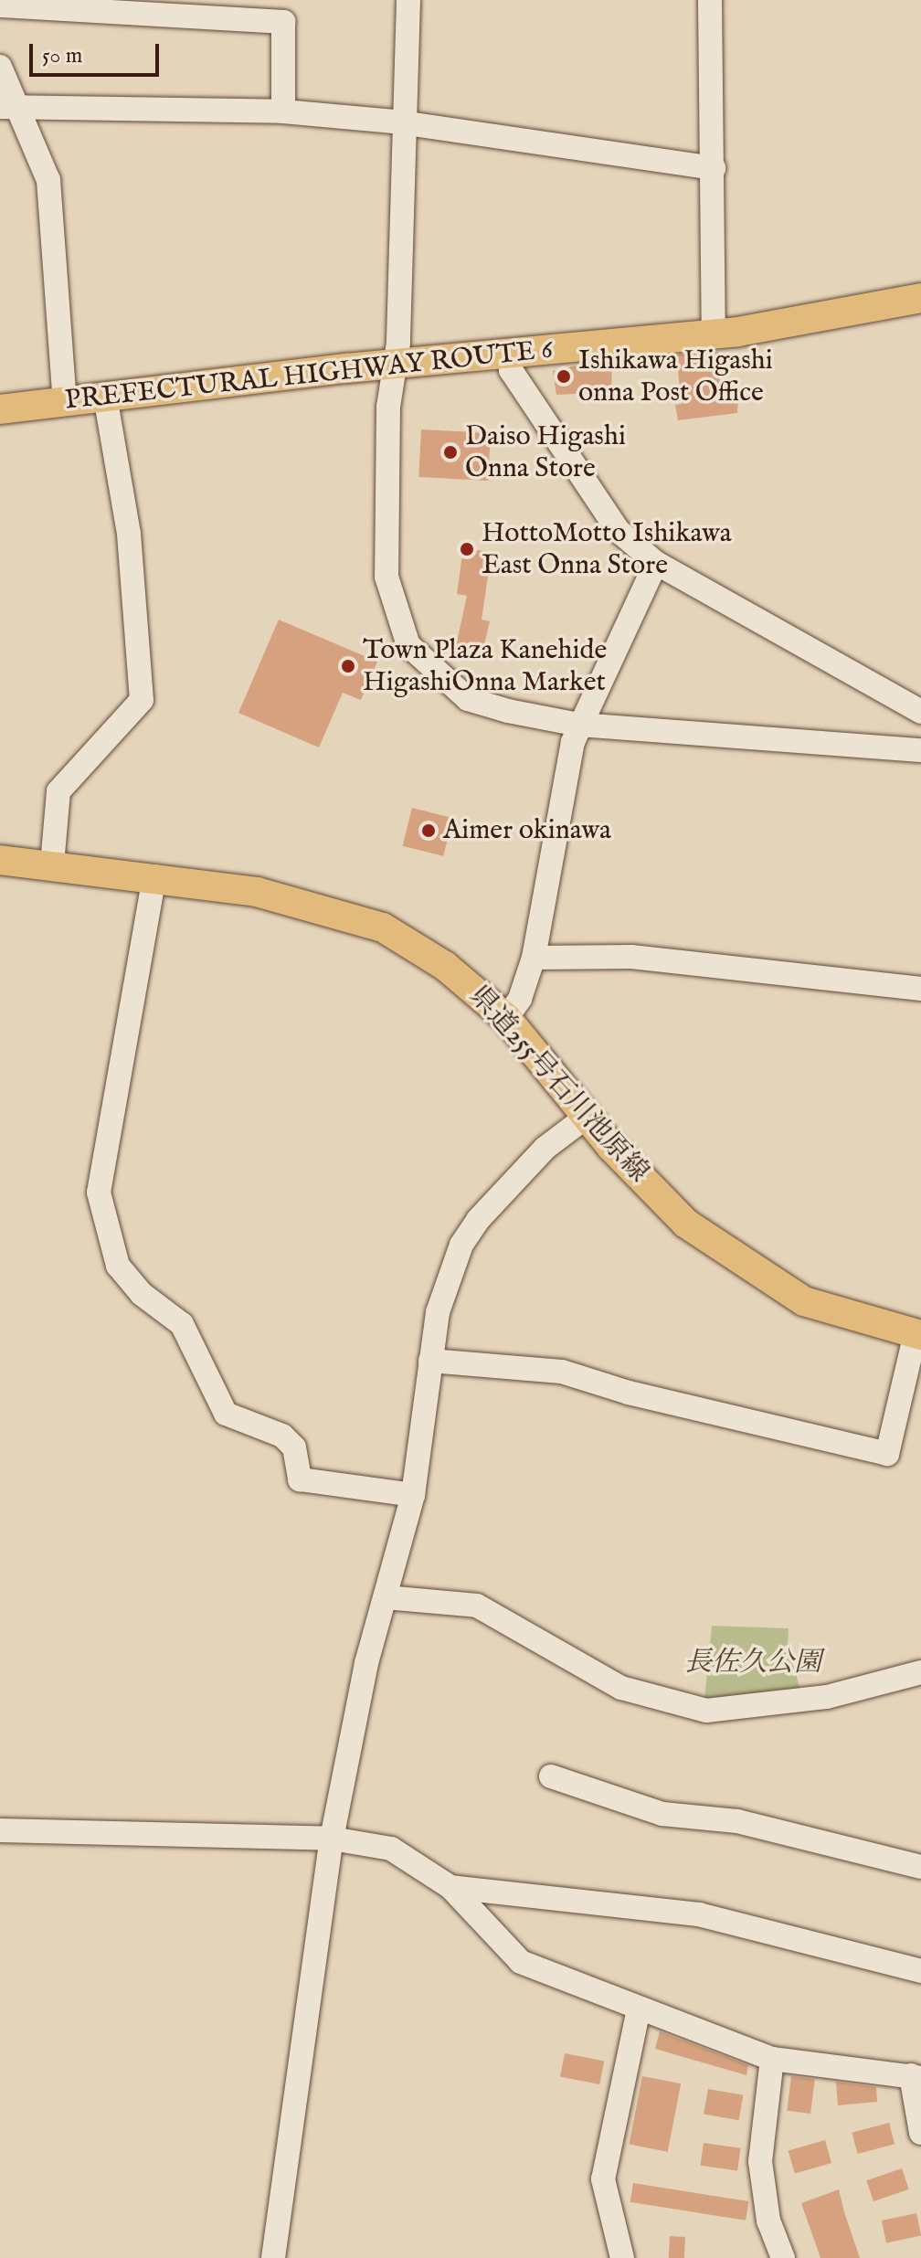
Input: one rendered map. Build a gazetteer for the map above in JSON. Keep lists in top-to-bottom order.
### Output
{
  "streets": {
    "main road": ["PREFECTURAL HIGHWAY ROUTE 6", "県道255号石川池原線"]
  },
  "parks": ["長佐久公園"],
  "places": [
    "Ishikawa Higashi onna Post Office",
    "Daiso Higashi Onna Store",
    "HottoMotto Ishikawa East Onna Store",
    "Town Plaza Kanehide HigashiOnna Market",
    "Aimer okinawa"
  ],
  "scale_bar": "50 m"
}
